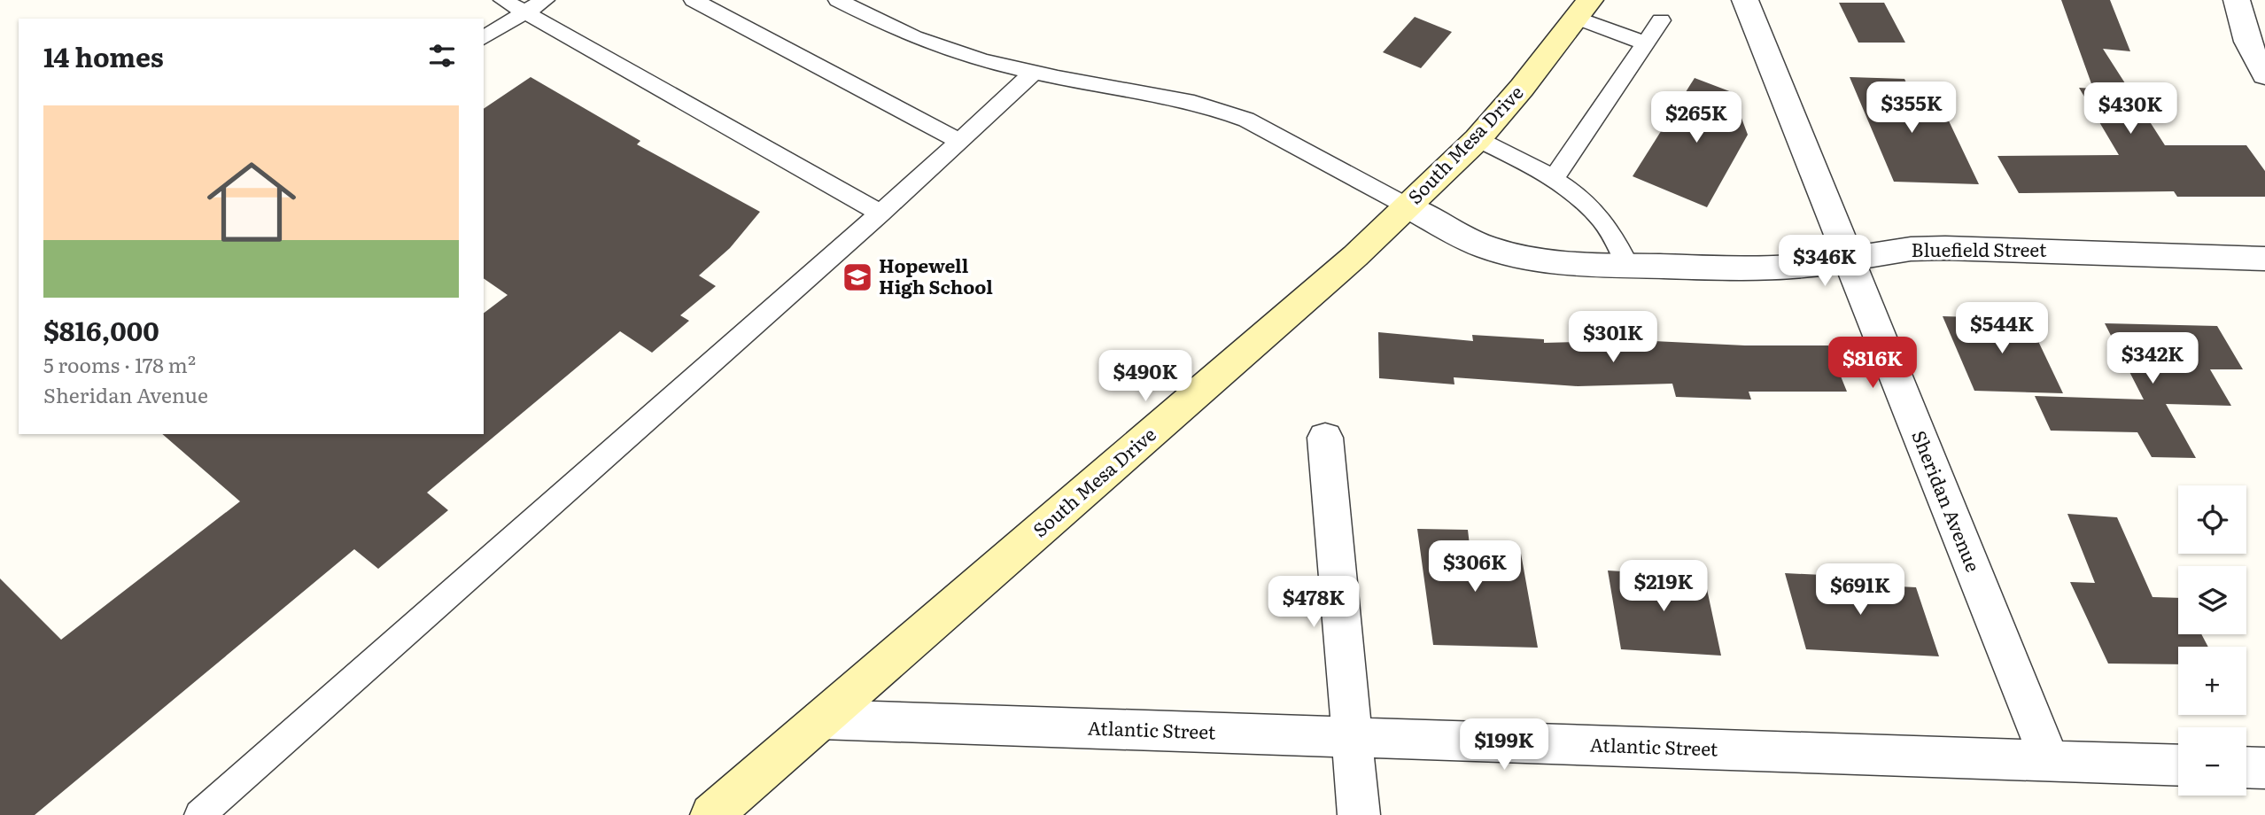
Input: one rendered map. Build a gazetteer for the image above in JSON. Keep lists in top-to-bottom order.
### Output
{
  "streets": {
    "main road": ["South Mesa Drive"],
    "street": ["Bluefield Street", "Sheridan Avenue", "Atlantic Street"]
  },
  "crossings": [
    ["South Mesa Drive", "Bluefield Street"],
    ["South Mesa Drive", "Atlantic Street"],
    ["Bluefield Street", "Sheridan Avenue"],
    ["Sheridan Avenue", "Atlantic Street"]
  ],
  "places": {
    "school or university": ["Hopewell High School"]
  },
  "page": {
    "heading": "14 homes",
    "price": [
      "$355K",
      "$430K",
      "$265K",
      "$346K",
      "$544K",
      "$301K",
      "$342K",
      "$816K",
      "$490K",
      "$306K",
      "$219K",
      "$691K",
      "$478K",
      "$199K"
    ],
    "list": [
      {
        "name": "$816,000",
        "note": "5 rooms · 178 m² · Sheridan Avenue"
      }
    ],
    "map_buttons": ["+", "−"]
  }
}
